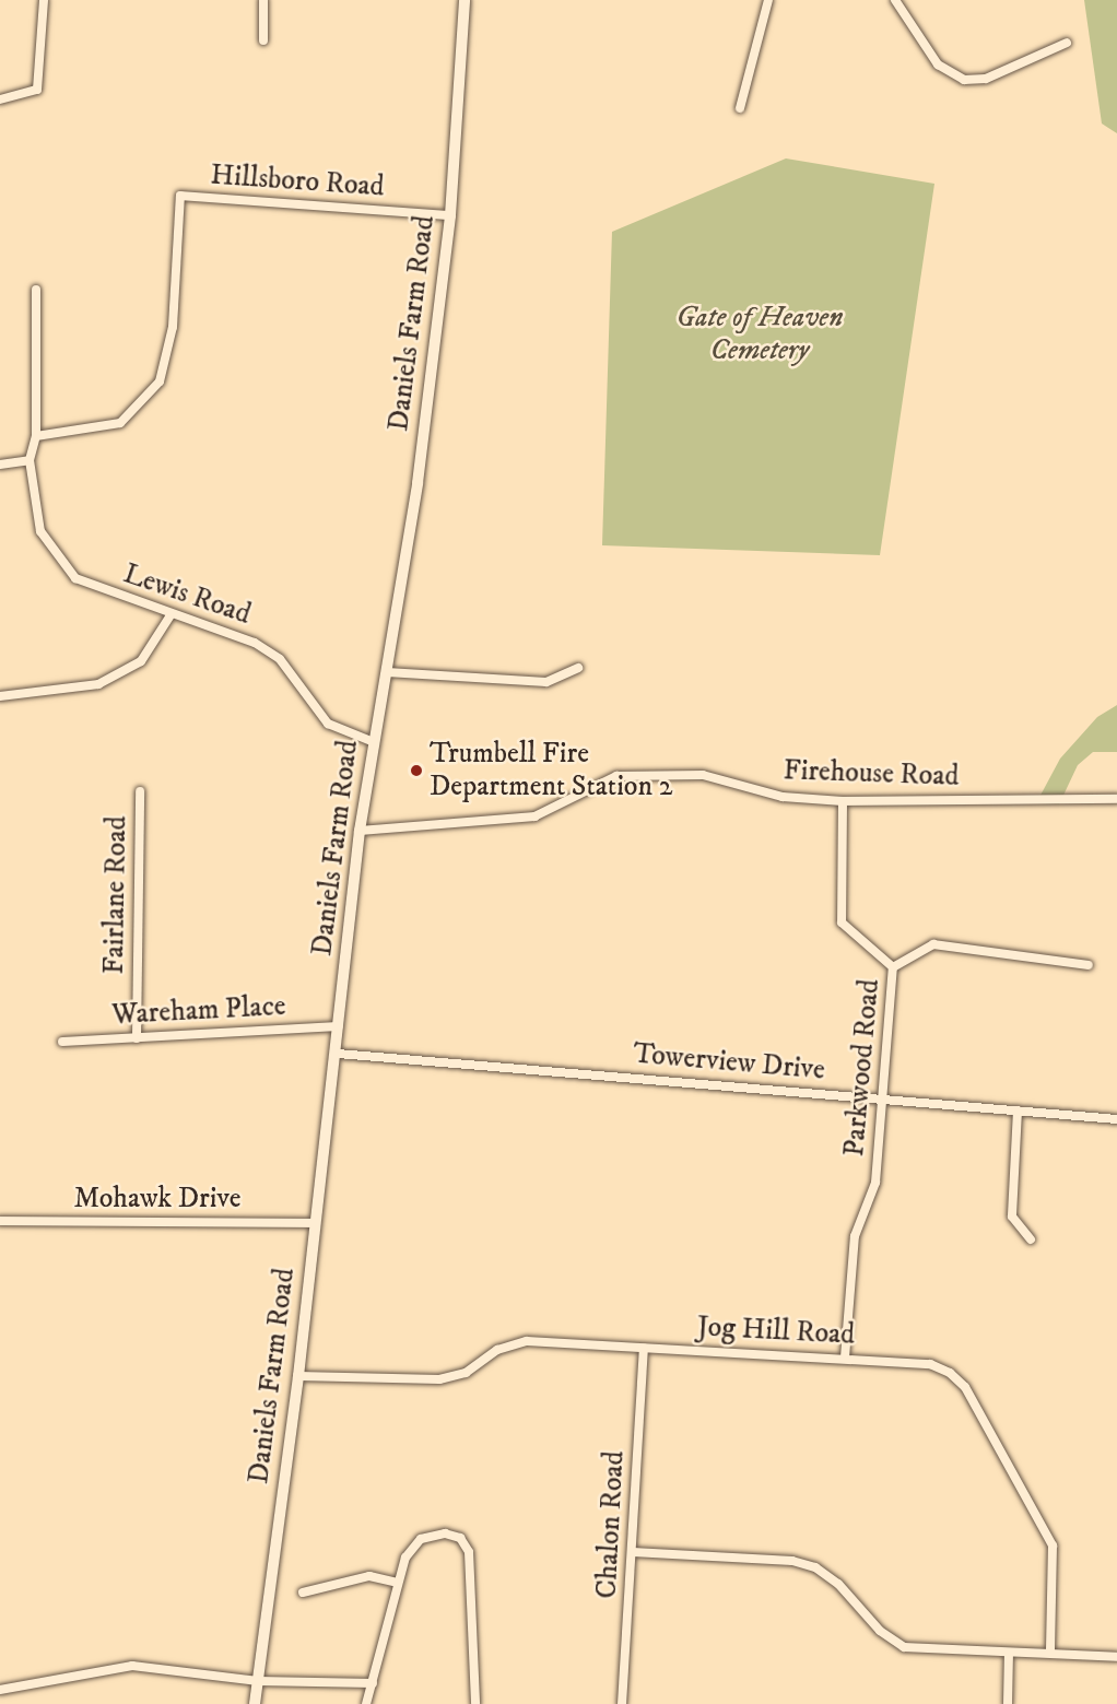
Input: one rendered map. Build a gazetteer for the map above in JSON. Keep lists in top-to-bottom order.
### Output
{
  "streets": {
    "main road": ["Daniels Farm Road"],
    "street": [
      "Hillsboro Road",
      "Lewis Road",
      "Firehouse Road",
      "Fairlane Road",
      "Wareham Place",
      "Towerview Drive",
      "Parkwood Road",
      "Mohawk Drive",
      "Jog Hill Road",
      "Chalon Road"
    ]
  },
  "crossings": [
    ["Hillsboro Road", "Daniels Farm Road"],
    ["Daniels Farm Road", "Lewis Road"],
    ["Daniels Farm Road", "Firehouse Road"],
    ["Daniels Farm Road", "Wareham Place"],
    ["Daniels Farm Road", "Towerview Drive"],
    ["Daniels Farm Road", "Mohawk Drive"],
    ["Daniels Farm Road", "Jog Hill Road"],
    ["Firehouse Road", "Parkwood Road"],
    ["Fairlane Road", "Wareham Place"],
    ["Towerview Drive", "Parkwood Road"],
    ["Parkwood Road", "Jog Hill Road"],
    ["Jog Hill Road", "Chalon Road"]
  ],
  "parks": ["Gate of Heaven Cemetery"],
  "places": ["Trumbell Fire Department Station 2"]
}
